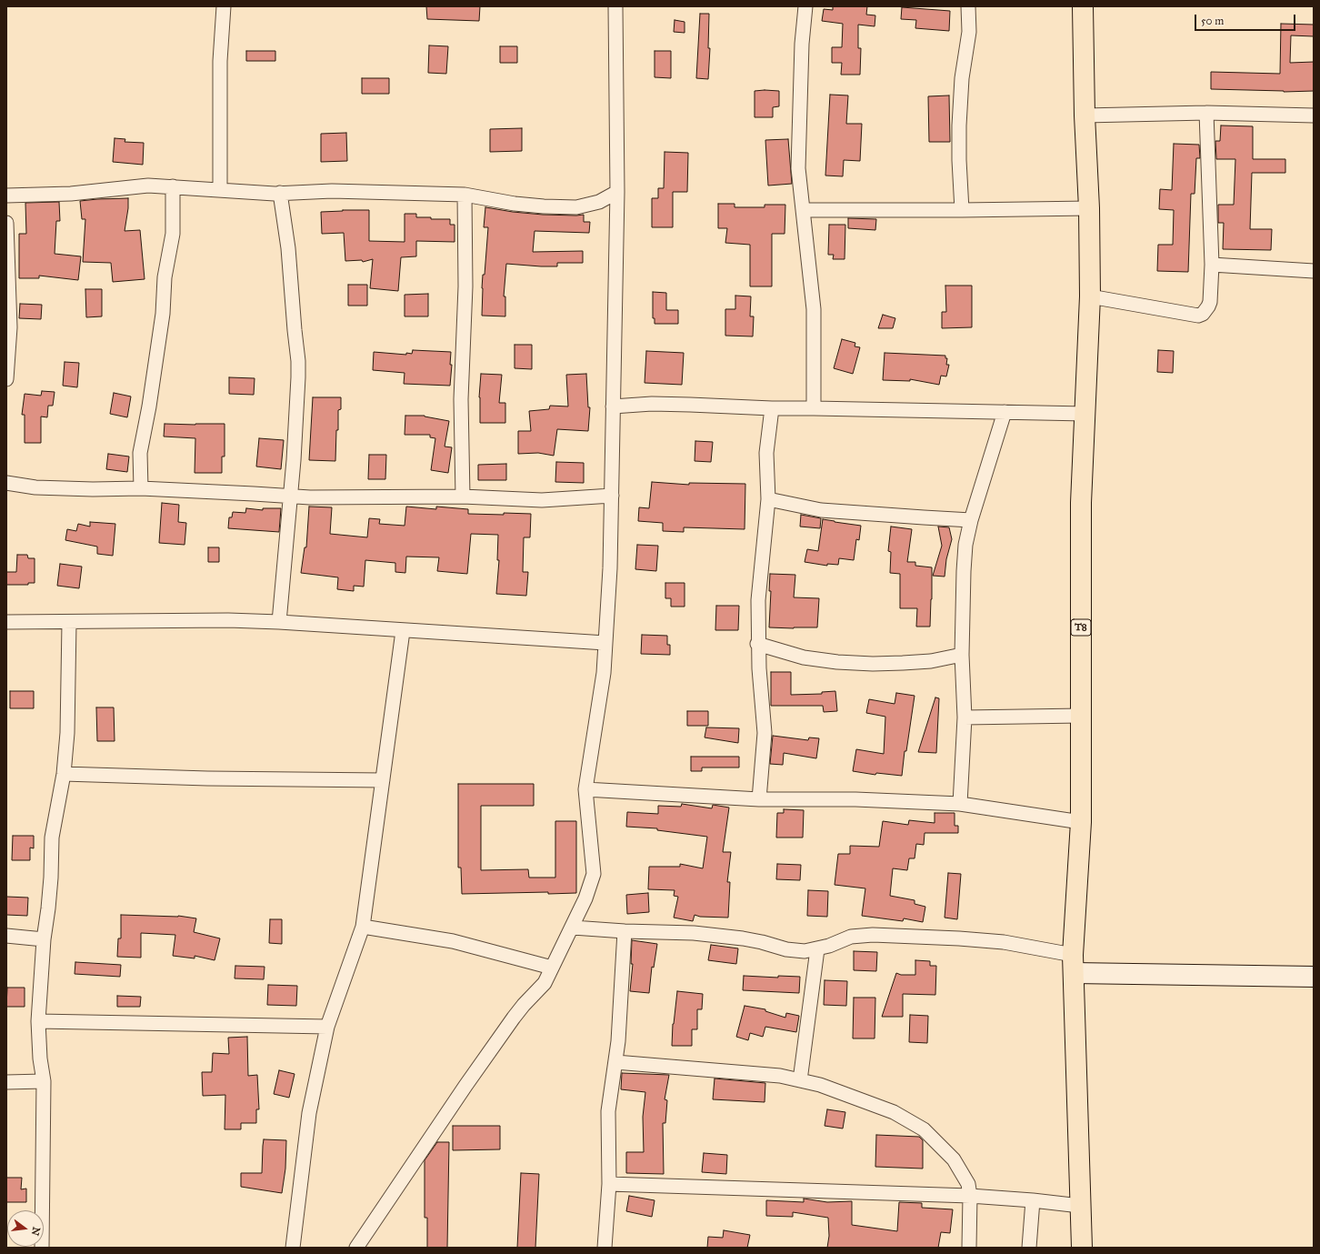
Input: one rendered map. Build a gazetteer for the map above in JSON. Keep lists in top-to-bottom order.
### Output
{
  "streets": {
    "highway": ["T8"]
  },
  "scale_bar": "50 m",
  "north": "right"
}
